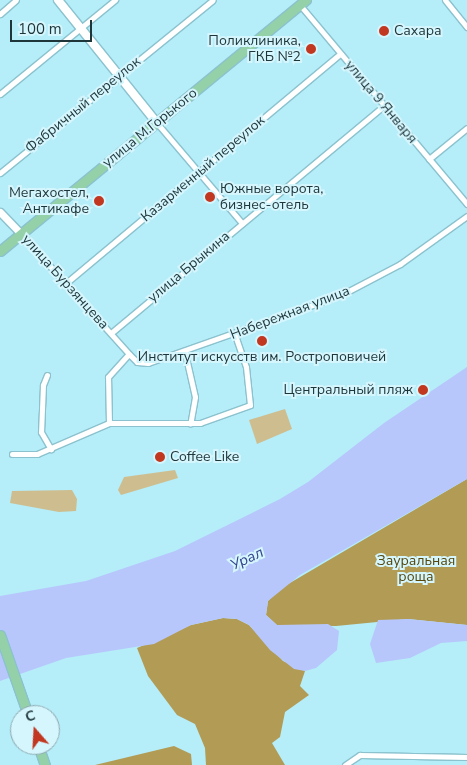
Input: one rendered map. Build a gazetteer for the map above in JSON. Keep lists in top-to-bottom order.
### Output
{
  "streets": {
    "main road": ["улица М.Горького"],
    "street": [
      "улица 9 Января",
      "Фабричный переулок",
      "Казарменный переулок",
      "улица Брыкина",
      "улица Бурзянцева",
      "Набережная улица"
    ]
  },
  "crossings": [
    ["улица 9 Января", "улица М.Горького"],
    ["улица 9 Января", "Казарменный переулок"],
    ["улица 9 Января", "улица Брыкина"],
    ["улица М.Горького", "улица Бурзянцева"],
    ["Казарменный переулок", "улица Бурзянцева"],
    ["улица Брыкина", "улица Бурзянцева"],
    ["улица Бурзянцева", "Набережная улица"]
  ],
  "water": ["Урал"],
  "parks": ["Зауральная роща"],
  "places": [
    "Сахара",
    "Поликлиника, ГКБ №2",
    "Южные ворота, бизнес-отель",
    "Мегахостел, Антикафе",
    "Институт искусств им. Ростроповичей",
    "Центральный пляж",
    "Coffee Like"
  ],
  "scale_bar": "100 m",
  "north": "top"
}
